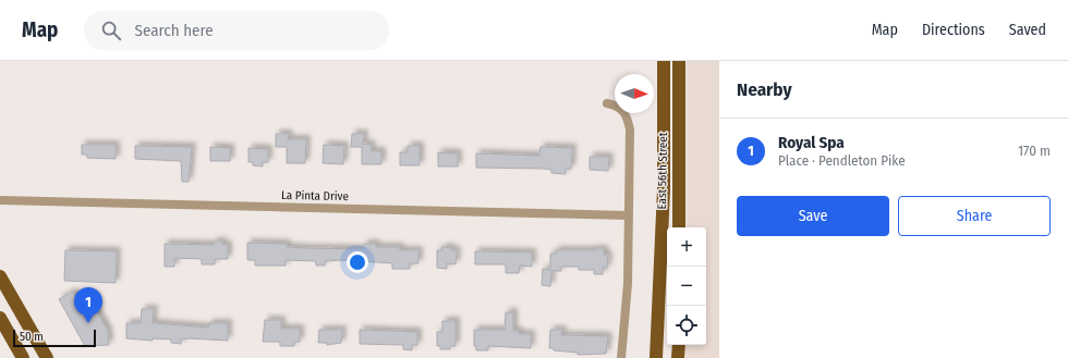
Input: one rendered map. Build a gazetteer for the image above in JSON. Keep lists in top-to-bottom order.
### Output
{
  "streets": {
    "main road": ["East 56th Street"],
    "street": ["La Pinta Drive"]
  },
  "scale_bar": "50 m",
  "north": "right",
  "page": {
    "header": "Map",
    "search": "Search here",
    "nav": ["Map", "Directions", "Saved"],
    "heading": "Nearby",
    "list": [
      {
        "mark": "1",
        "name": "Royal Spa",
        "note": "Place · Pendleton Pike",
        "value": "170 m"
      }
    ],
    "buttons": ["Save", "Share"],
    "map_buttons": ["+", "−"],
    "pins": "1",
    "scale": "50 m"
  }
}
